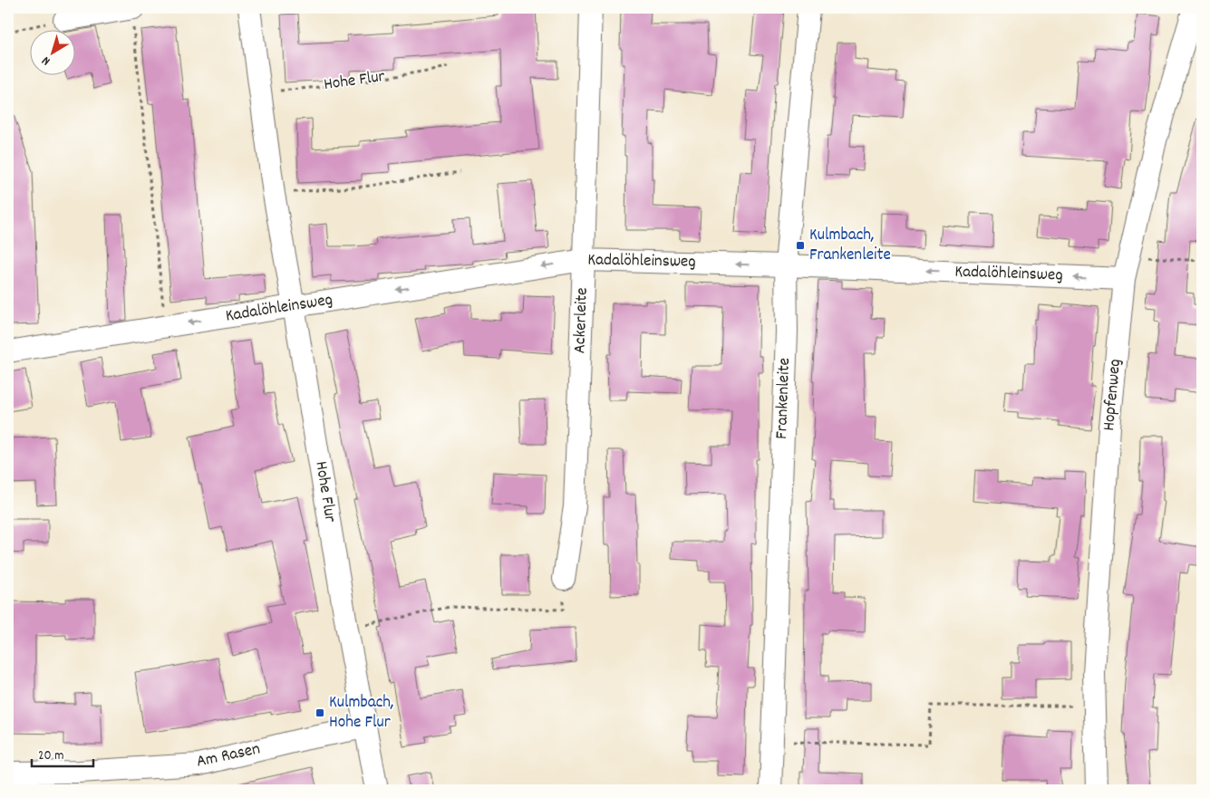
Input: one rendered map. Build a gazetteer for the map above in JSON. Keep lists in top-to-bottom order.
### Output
{
  "streets": {
    "street": [
      "Hohe Flur",
      "Kadalöhleinsweg",
      "Ackerleite",
      "Hopfenweg",
      "Frankenleite",
      "Am Rasen"
    ]
  },
  "crossings": [
    ["Hohe Flur", "Kadalöhleinsweg"],
    ["Hohe Flur", "Am Rasen"],
    ["Kadalöhleinsweg", "Ackerleite"],
    ["Kadalöhleinsweg", "Hopfenweg"],
    ["Kadalöhleinsweg", "Frankenleite"]
  ],
  "one_way": ["Kadalöhleinsweg"],
  "places": {
    "transit": ["Kulmbach, Frankenleite", "Kulmbach, Hohe Flur"]
  },
  "scale_bar": "20 m",
  "north": "bottom left"
}
